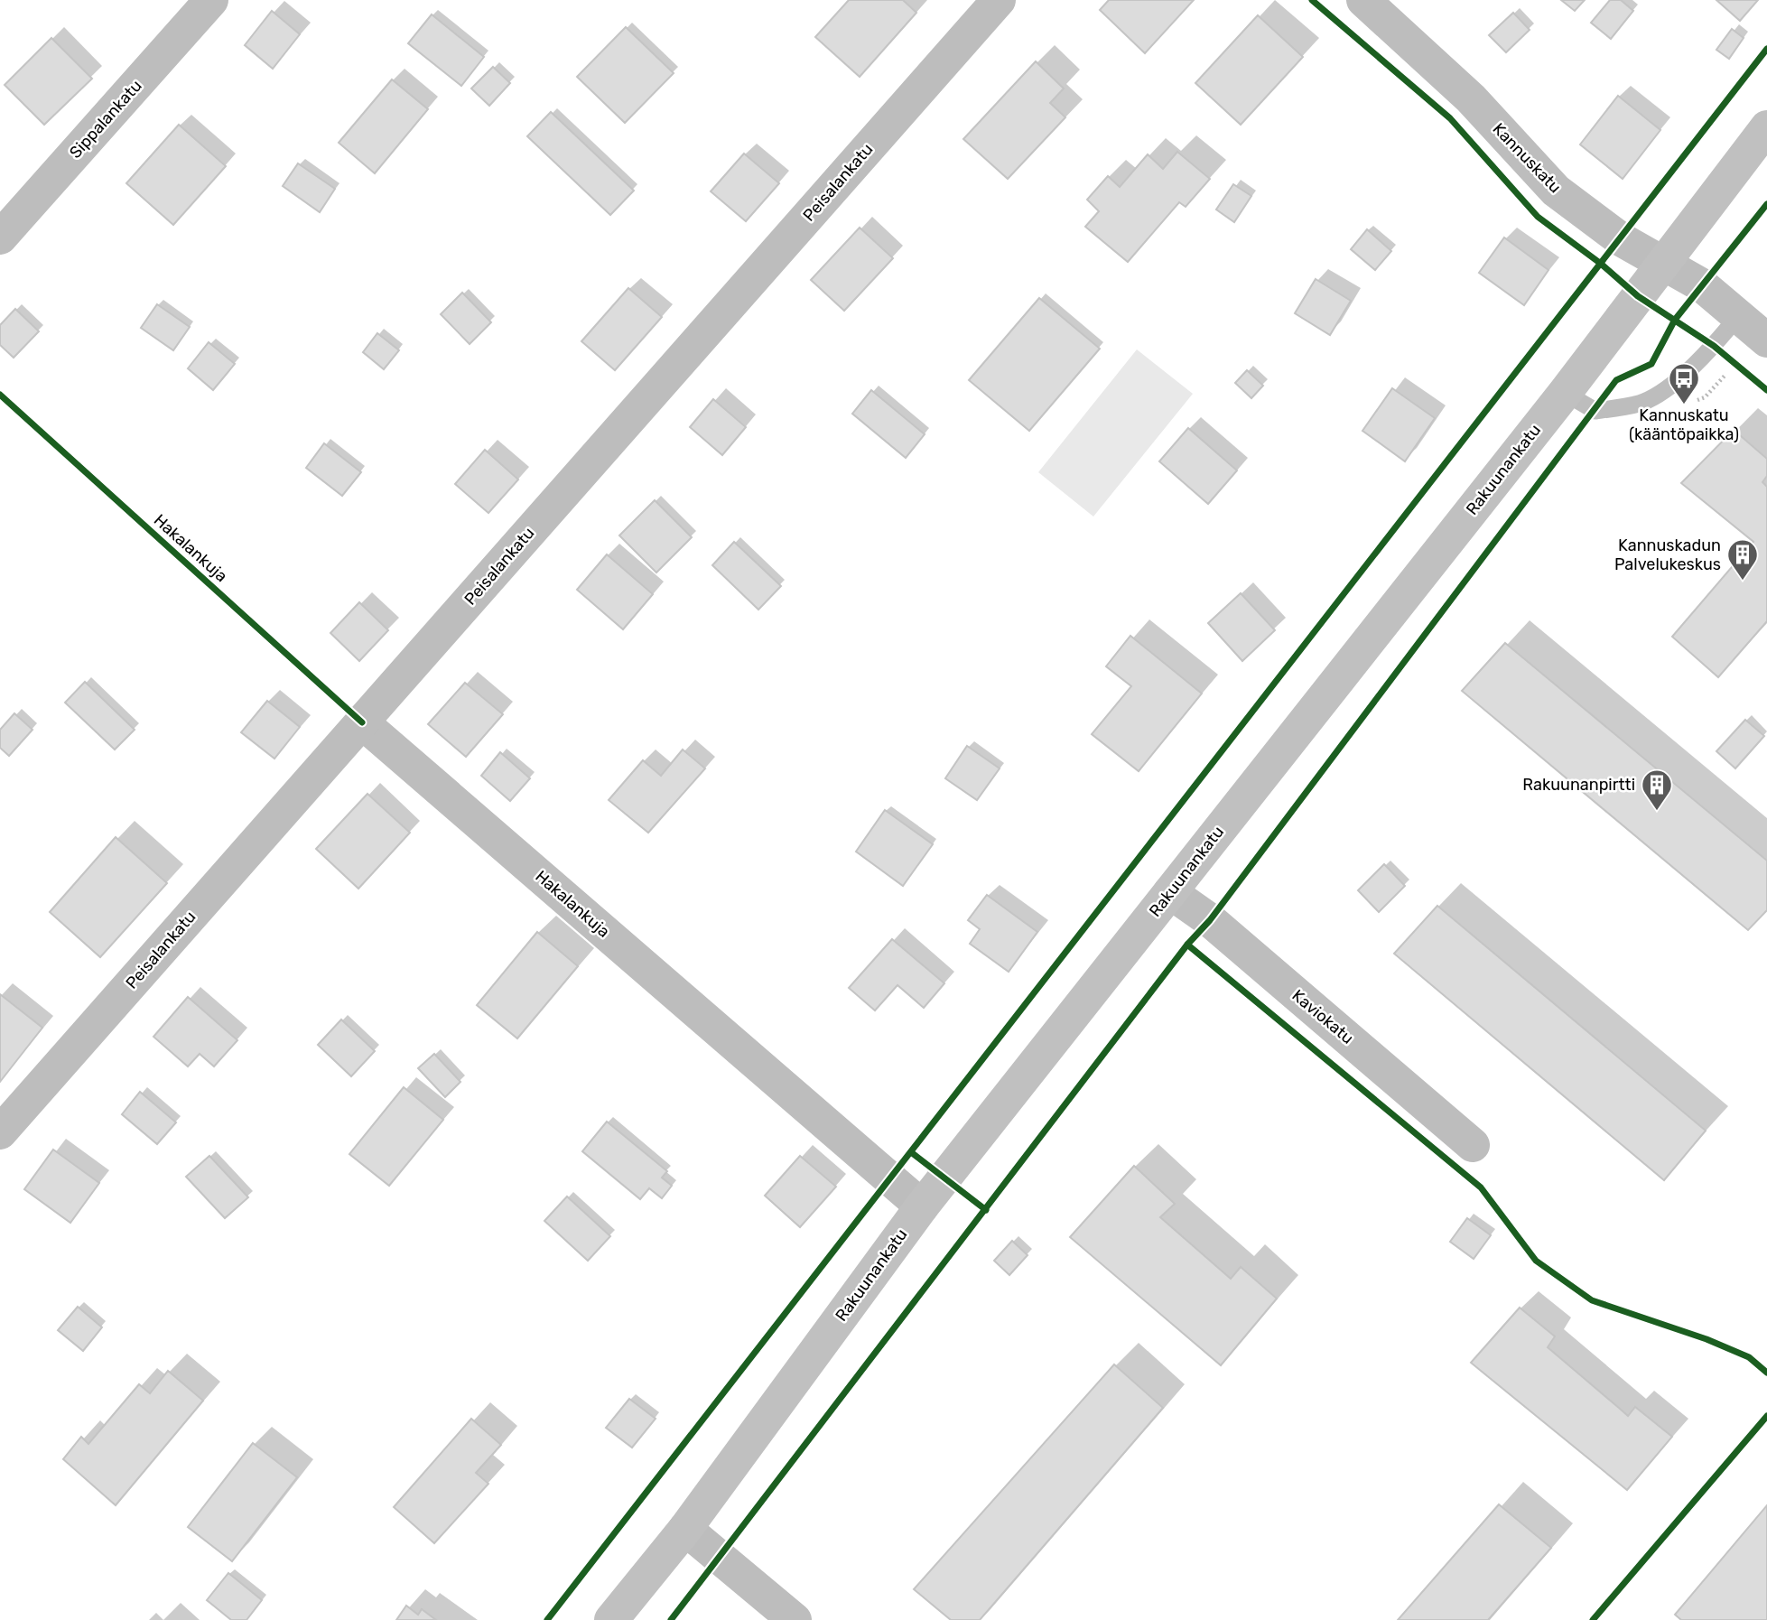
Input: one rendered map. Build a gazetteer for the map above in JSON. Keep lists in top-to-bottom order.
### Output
{
  "streets": {
    "street": [
      "Sippalankatu",
      "Kannuskatu",
      "Peisalankatu",
      "Rakuunankatu",
      "Hakalankuja",
      "Kaviokatu"
    ]
  },
  "crossings": [
    ["Kannuskatu", "Rakuunankatu"],
    ["Peisalankatu", "Hakalankuja"],
    ["Rakuunankatu", "Hakalankuja"],
    ["Rakuunankatu", "Kaviokatu"]
  ],
  "places": {
    "bus stop": ["Kannuskatu (kääntöpaikka)"],
    "building": ["Kannuskadun Palvelukeskus", "Rakuunanpirtti"]
  }
}
